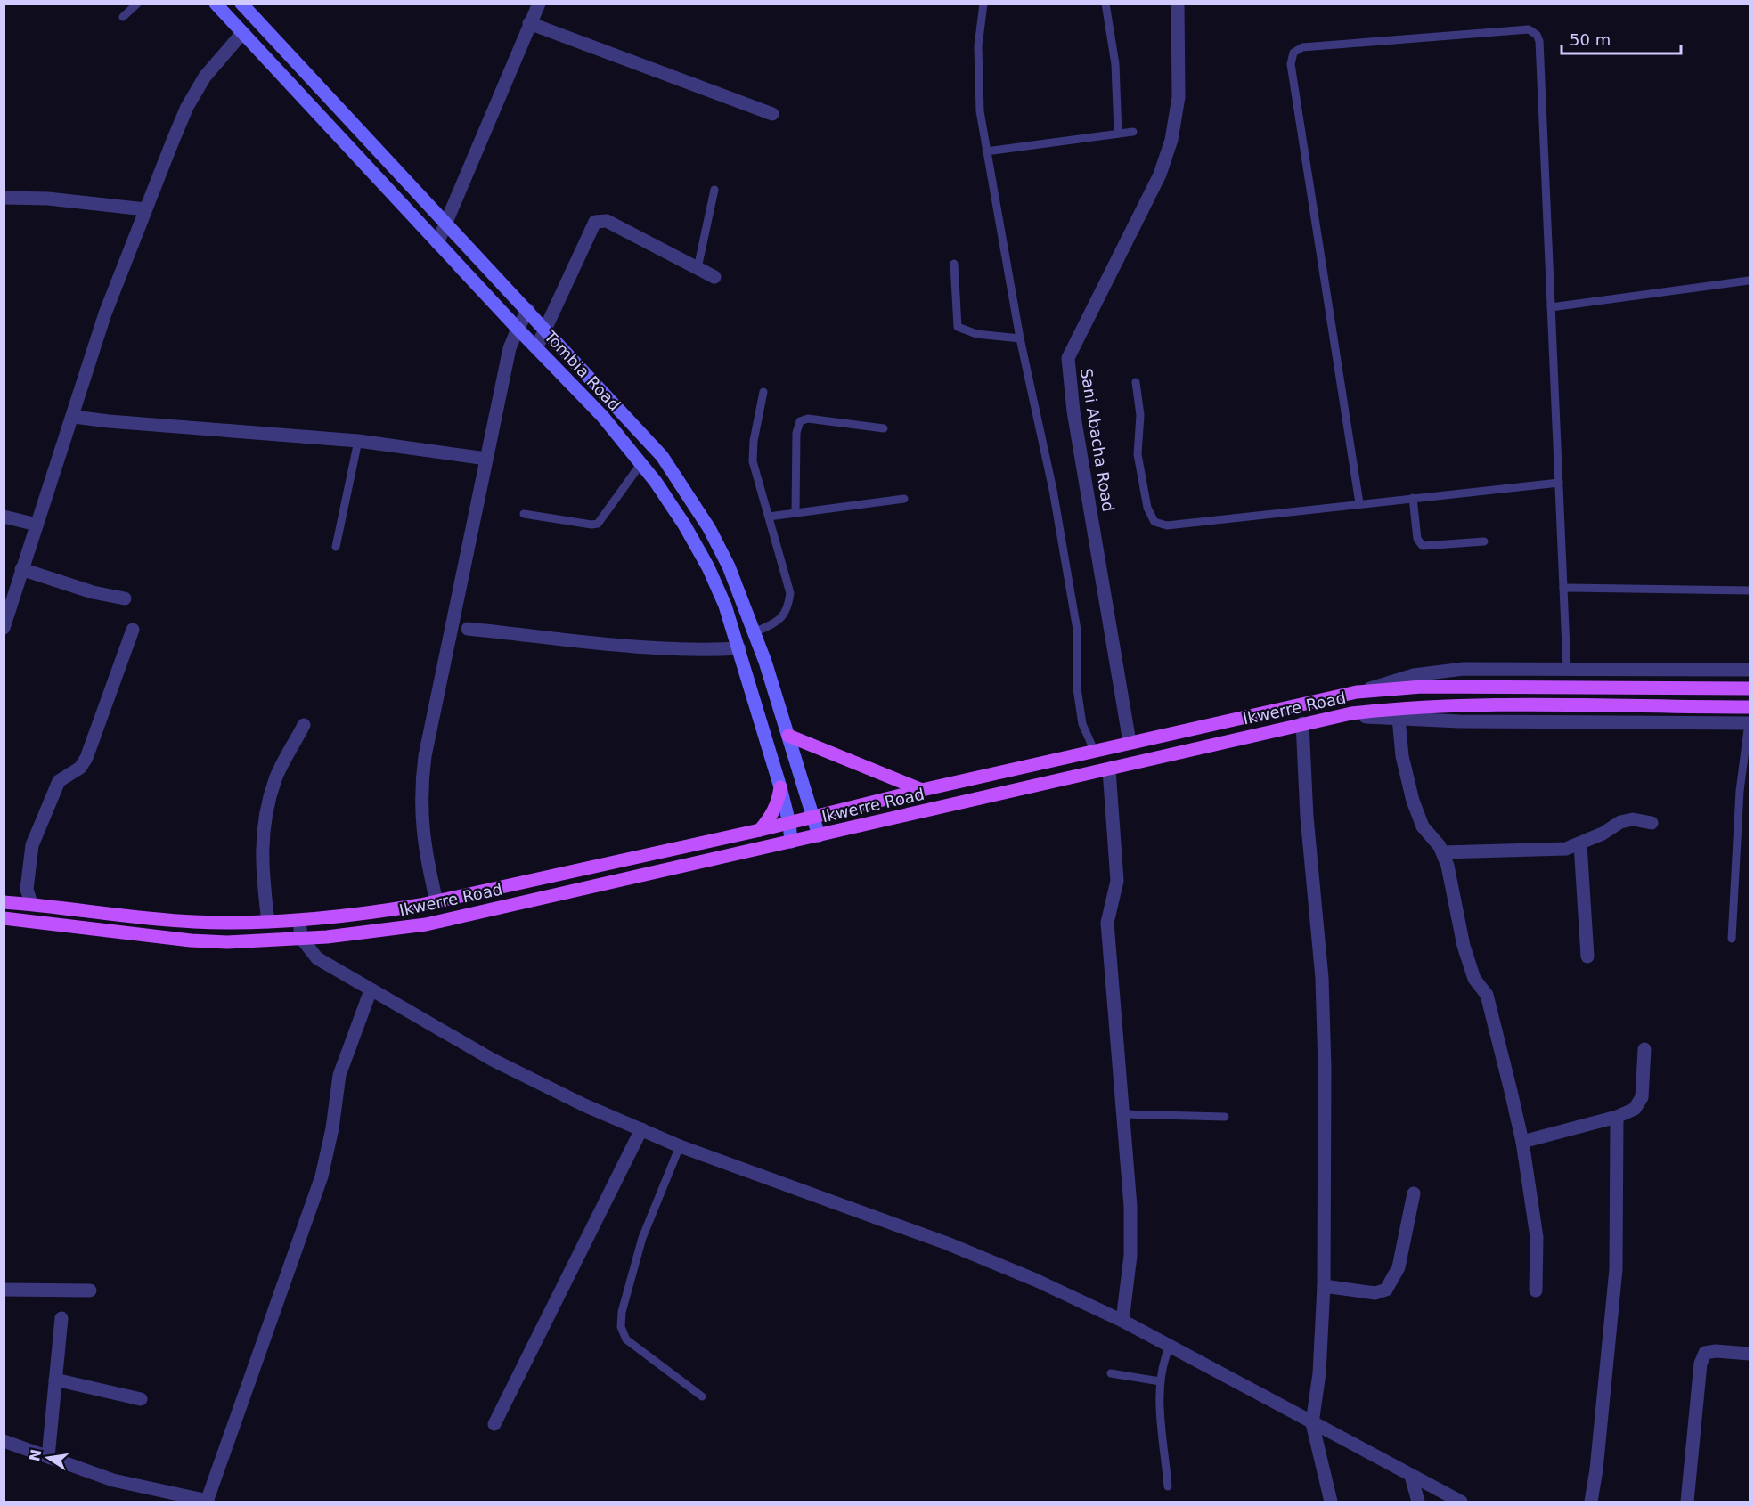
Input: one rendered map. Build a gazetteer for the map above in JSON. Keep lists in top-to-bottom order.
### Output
{
  "streets": {
    "main road": ["Tombia Road", "Ikwerre Road"],
    "street": ["Sani Abacha Road"]
  },
  "crossings": [
    ["Tombia Road", "Ikwerre Road"],
    ["Sani Abacha Road", "Ikwerre Road"]
  ],
  "scale_bar": "50 m",
  "north": "left"
}
